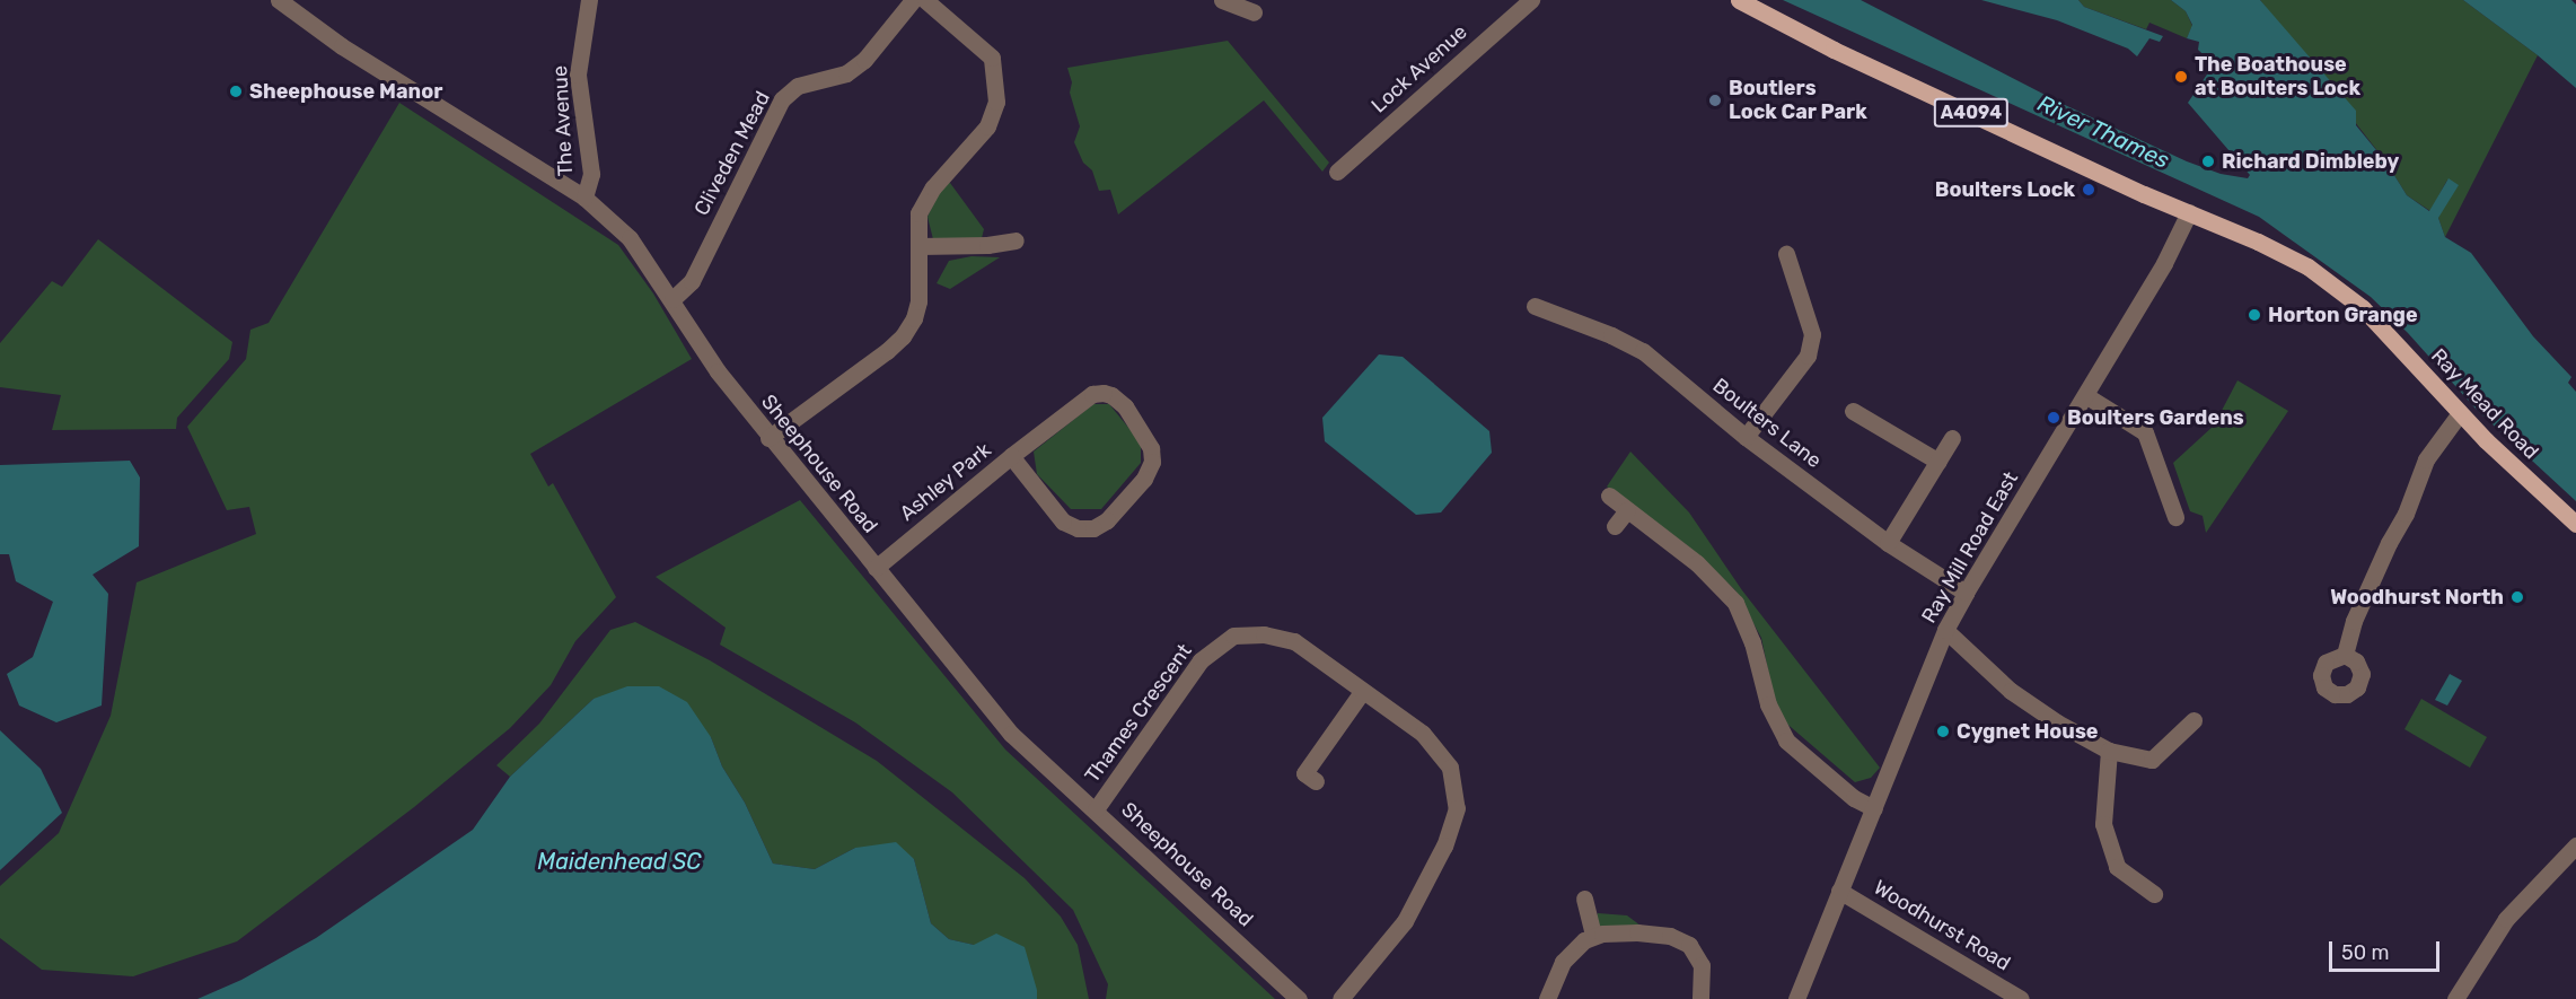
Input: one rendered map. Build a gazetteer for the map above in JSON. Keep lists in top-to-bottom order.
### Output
{
  "streets": {
    "main road": ["A4094", "Ray Mead Road"],
    "street": [
      "Lock Avenue",
      "The Avenue",
      "Cliveden Mead",
      "Boulters Lane",
      "Sheephouse Road",
      "Ashley Park",
      "Ray Mill Road East",
      "Thames Crescent",
      "Woodhurst Road"
    ]
  },
  "crossings": [
    ["A4094", "Ray Mead Road"],
    ["A4094", "Ray Mill Road East"],
    ["The Avenue", "Sheephouse Road"],
    ["Cliveden Mead", "Sheephouse Road"],
    ["Ray Mead Road", "Ray Mill Road East"],
    ["Boulters Lane", "Ray Mill Road East"],
    ["Sheephouse Road", "Ashley Park"],
    ["Sheephouse Road", "Thames Crescent"],
    ["Ray Mill Road East", "Woodhurst Road"]
  ],
  "water": ["River Thames", "Maidenhead SC"],
  "places": [
    "The Boathouse at Boulters Lock",
    "Sheephouse Manor",
    "Boutlers Lock Car Park",
    "Richard Dimbleby",
    "Boulters Lock",
    "Horton Grange",
    "Boulters Gardens",
    "Woodhurst North",
    "Cygnet House"
  ],
  "scale_bar": "50 m"
}
